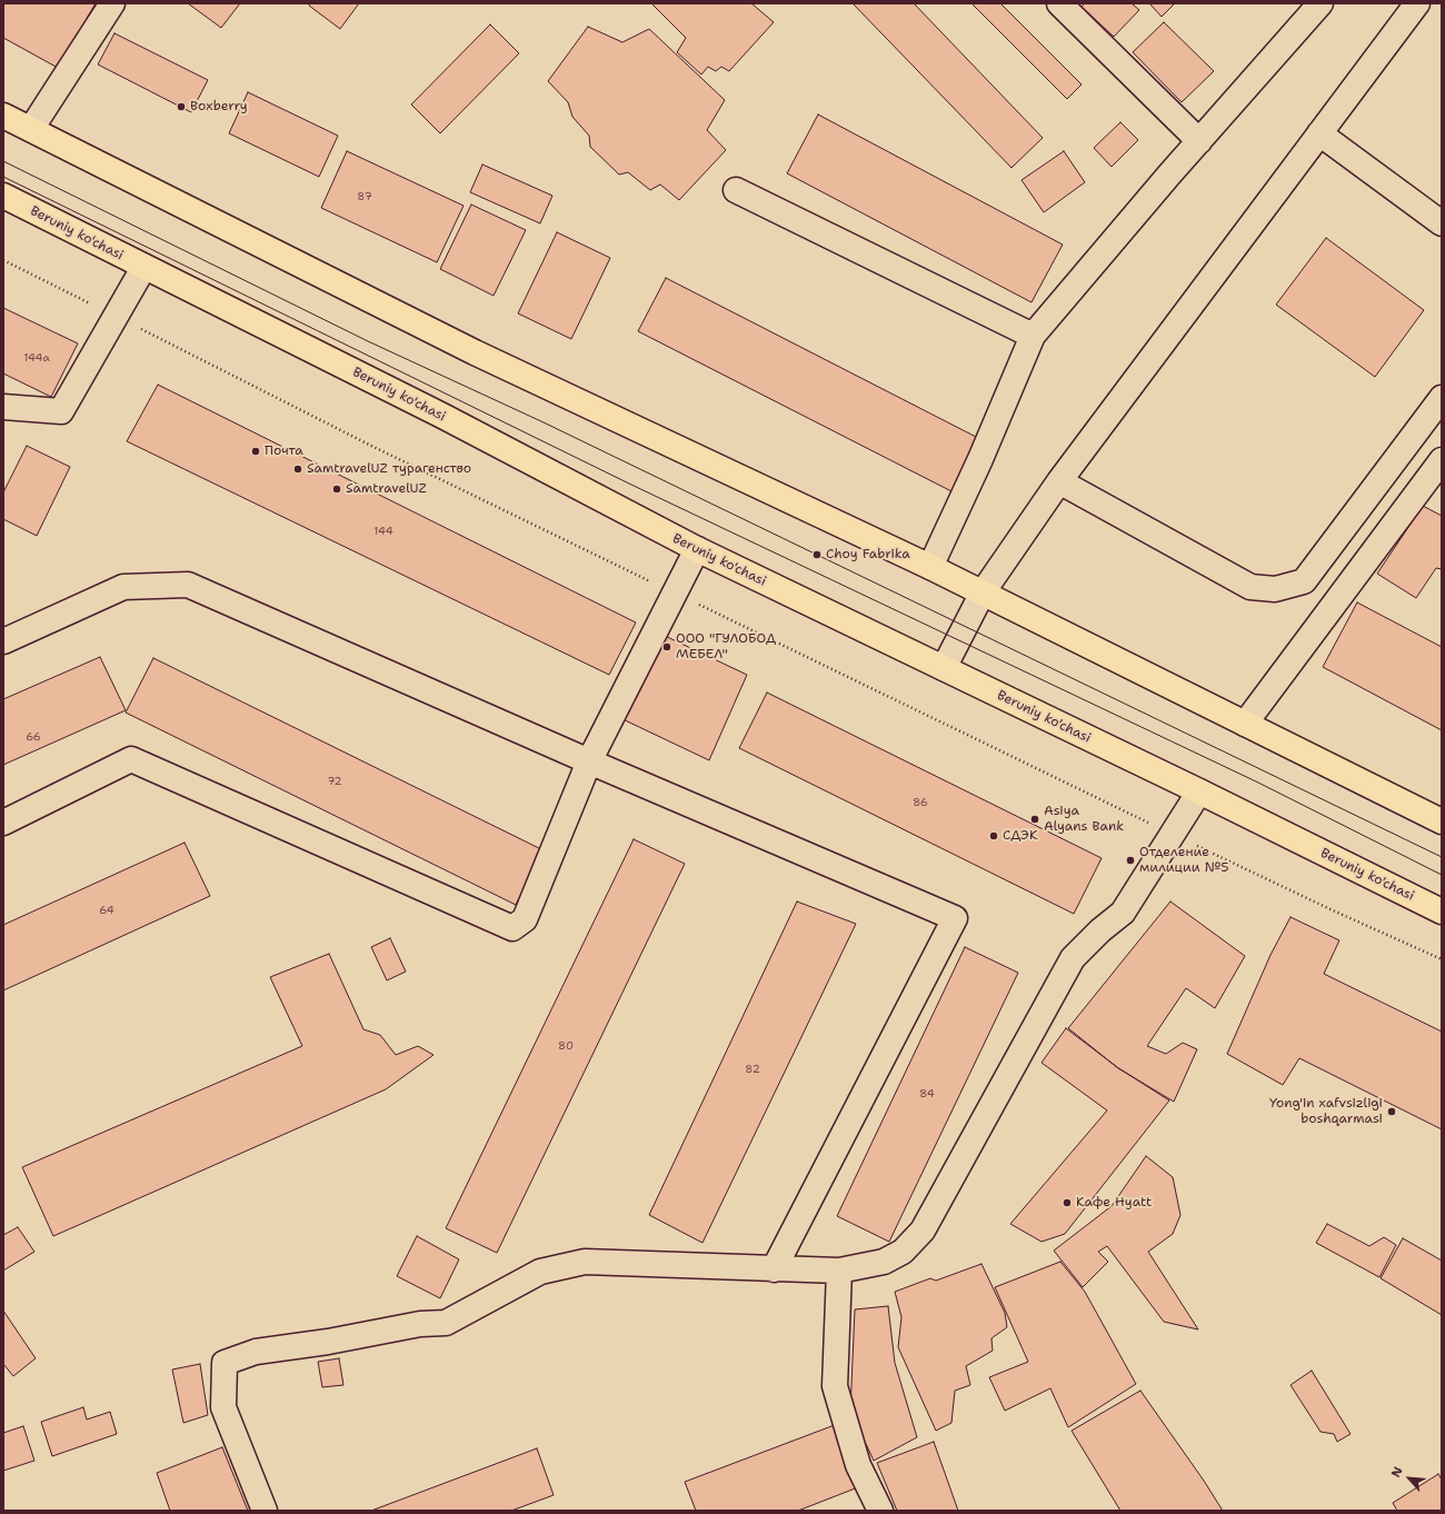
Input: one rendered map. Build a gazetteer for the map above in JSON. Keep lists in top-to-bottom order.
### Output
{
  "streets": {
    "main road": ["Beruniy ko'chasi"]
  },
  "places": [
    "Boxberry",
    "Почта",
    "SamtravelUZ турагенство",
    "SamtravelUZ",
    "Choy Fabrika",
    "ООО \"ГУЛОБОД МЕБЕЛ\"",
    "Asiya Alyans Bank",
    "СДЭК",
    "Отделение милиции №5",
    "Yong'in xafvsizligi boshqarmasi",
    "Кафе Hyatt"
  ],
  "house_numbers": [
    "87",
    "144а",
    "144",
    "66",
    "72",
    "86",
    "64",
    "80",
    "82",
    "84"
  ],
  "north": "top left"
}
